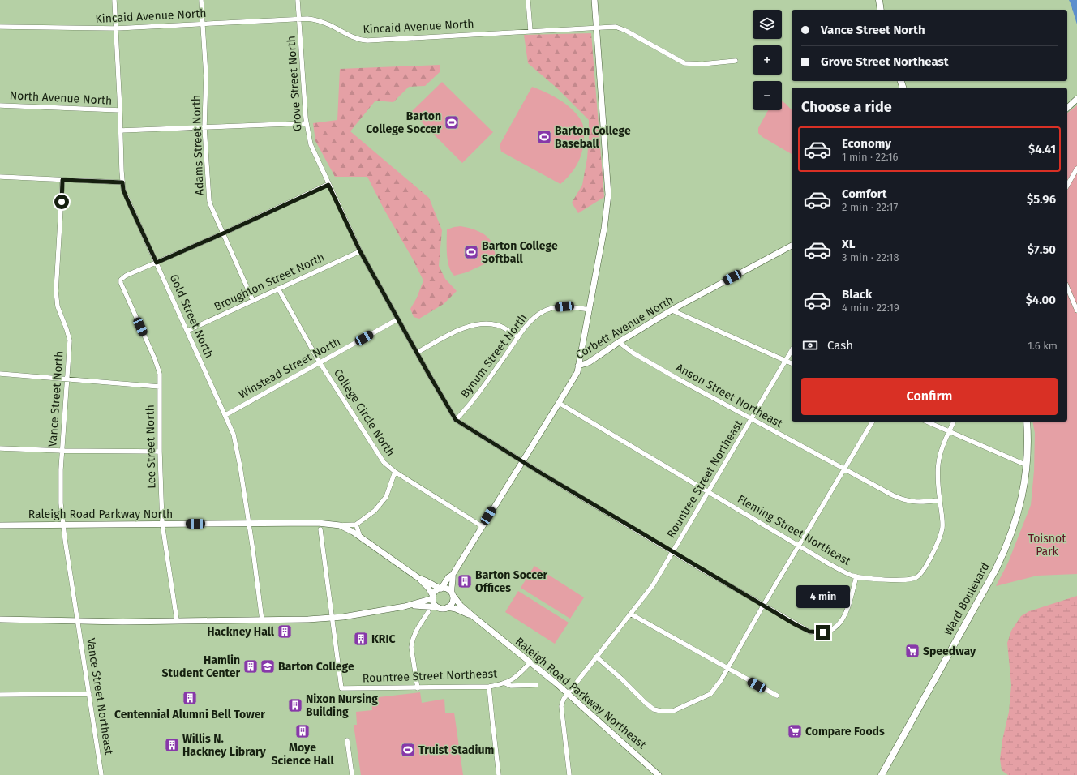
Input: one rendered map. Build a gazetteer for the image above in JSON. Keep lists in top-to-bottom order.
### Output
{
  "streets": {
    "main road": ["Ward Boulevard"],
    "street": [
      "Kincaid Avenue North",
      "Grove Street North",
      "North Avenue North",
      "Adams Street North",
      "Broughton Street North",
      "Gold Street North",
      "Corbett Avenue North",
      "Bynum Street North",
      "Winstead Street North",
      "Anson Street Northeast",
      "Vance Street North",
      "College Circle North",
      "Lee Street North",
      "Rountree Street Northeast",
      "Raleigh Road Parkway North",
      "Fleming Street Northeast",
      "Raleigh Road Parkway Northeast",
      "Vance Street Northeast"
    ]
  },
  "crossings": [
    ["Kincaid Avenue North", "Grove Street North"],
    ["Kincaid Avenue North", "Adams Street North"],
    ["Kincaid Avenue North", "Gold Street North"],
    ["Grove Street North", "Broughton Street North"],
    ["Grove Street North", "Corbett Avenue North"],
    ["Grove Street North", "Bynum Street North"],
    ["Grove Street North", "Winstead Street North"],
    ["Grove Street North", "Rountree Street Northeast"],
    ["Grove Street North", "Fleming Street Northeast"],
    ["North Avenue North", "Gold Street North"],
    ["Adams Street North", "Broughton Street North"],
    ["Broughton Street North", "Gold Street North"],
    ["Broughton Street North", "College Circle North"],
    ["Gold Street North", "Winstead Street North"],
    ["Gold Street North", "Lee Street North"],
    ["Gold Street North", "Raleigh Road Parkway North"],
    ["Corbett Avenue North", "Anson Street Northeast"],
    ["Corbett Avenue North", "College Circle North"],
    ["Corbett Avenue North", "Raleigh Road Parkway North"],
    ["Corbett Avenue North", "Fleming Street Northeast"],
    ["Corbett Avenue North", "Raleigh Road Parkway Northeast"],
    ["Winstead Street North", "College Circle North"],
    ["Anson Street Northeast", "Rountree Street Northeast"],
    ["Anson Street Northeast", "Fleming Street Northeast"],
    ["Vance Street North", "Raleigh Road Parkway North"],
    ["Vance Street North", "Vance Street Northeast"],
    ["Lee Street North", "Raleigh Road Parkway North"],
    ["Rountree Street Northeast", "Fleming Street Northeast"],
    ["Rountree Street Northeast", "Raleigh Road Parkway Northeast"],
    ["Raleigh Road Parkway North", "Raleigh Road Parkway Northeast"]
  ],
  "parks": ["Toisnot Park"],
  "places": {
    "sports": [
      "Barton College Soccer",
      "Barton College Baseball",
      "Barton College Softball",
      "Truist Stadium"
    ],
    "building": [
      "Barton Soccer Offices",
      "Hackney Hall",
      "KRIC",
      "Hamlin Student Center",
      "Centennial Alumni Bell Tower",
      "Nixon Nursing Building",
      "Moye Science Hall",
      "Willis N. Hackney Library"
    ],
    "supermarket": ["Speedway", "Compare Foods"],
    "school or university": ["Barton College"]
  },
  "page": {
    "map_buttons": ["+", "−"],
    "banner": ["Vance Street North", "Grove Street Northeast"],
    "heading": "Choose a ride",
    "list": [
      {
        "name": "Economy",
        "note": "1 min · 22:16",
        "value": "$4.41"
      },
      {
        "name": "Comfort",
        "note": "2 min · 22:17",
        "value": "$5.96"
      },
      {
        "name": "XL",
        "note": "3 min · 22:18",
        "value": "$7.50"
      },
      {
        "name": "Black",
        "note": "4 min · 22:19",
        "value": "$4.00"
      }
    ],
    "pay": ["Cash", "1.6 km"],
    "buttons": "Confirm",
    "bubble": "4 min"
  }
}
